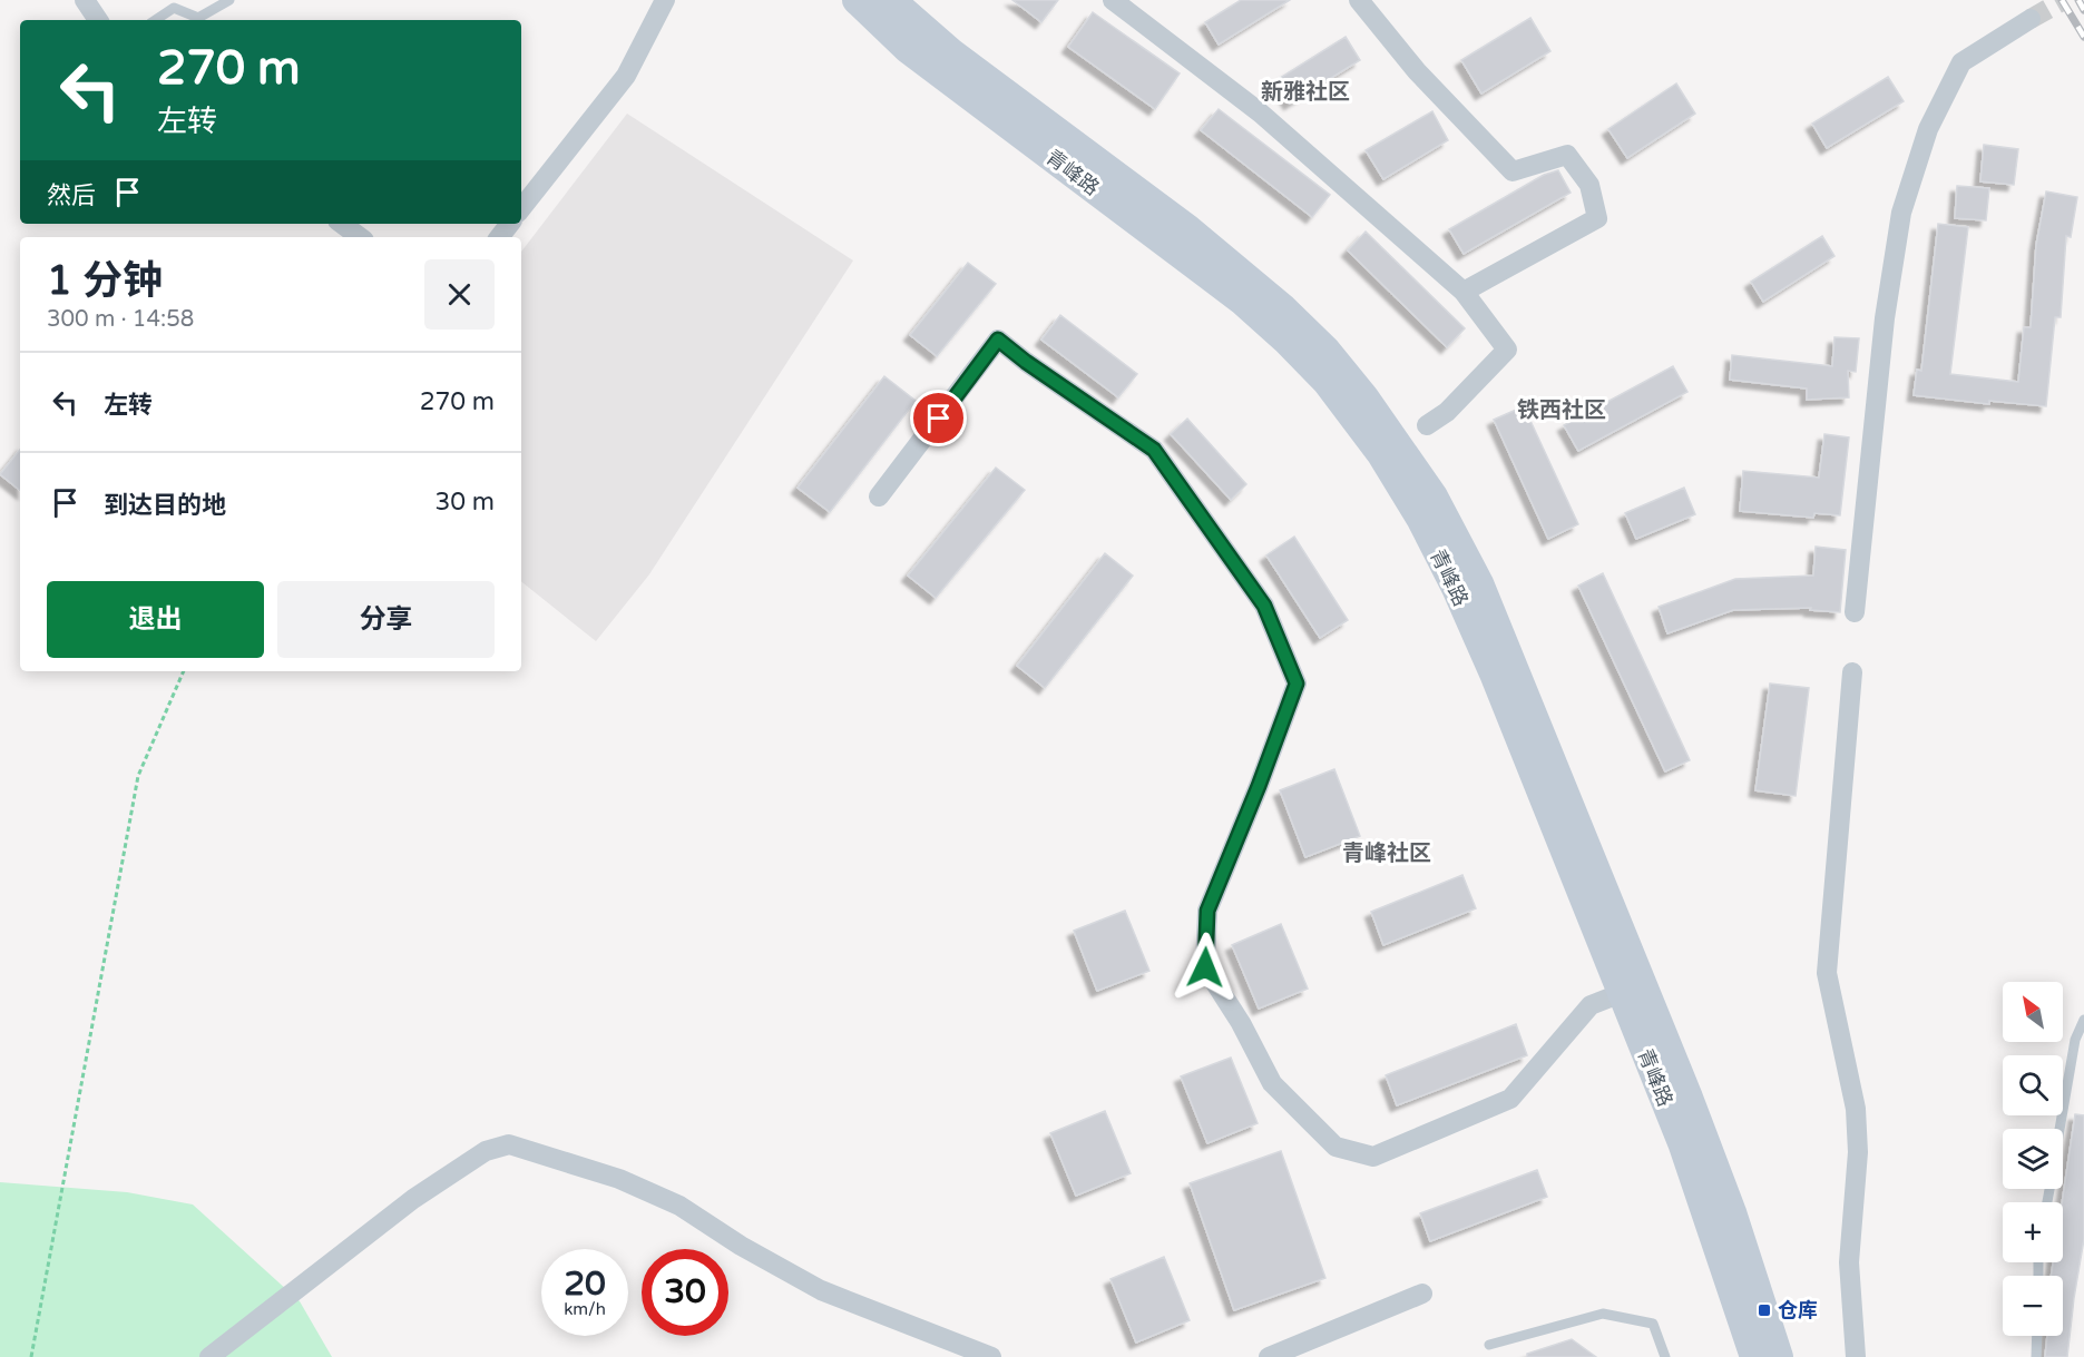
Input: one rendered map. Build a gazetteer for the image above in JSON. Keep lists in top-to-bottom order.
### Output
{
  "streets": {
    "main road": ["青峰路"]
  },
  "districts": ["新雅社区", "铁西社区", "青峰社区"],
  "places": {
    "transit": ["仓库"]
  },
  "north": "top left",
  "page": {
    "turn": ["270 m", "左转"],
    "then": "然后",
    "heading": ["1 分钟", "300 m · 14:58"],
    "list": [
      {
        "name": "左转",
        "value": "270 m"
      },
      {
        "name": "到达目的地",
        "value": "30 m"
      }
    ],
    "buttons": ["退出", "分享"],
    "map_buttons": ["+", "−"],
    "speed": "20 km/h",
    "limit": "30"
  }
}
